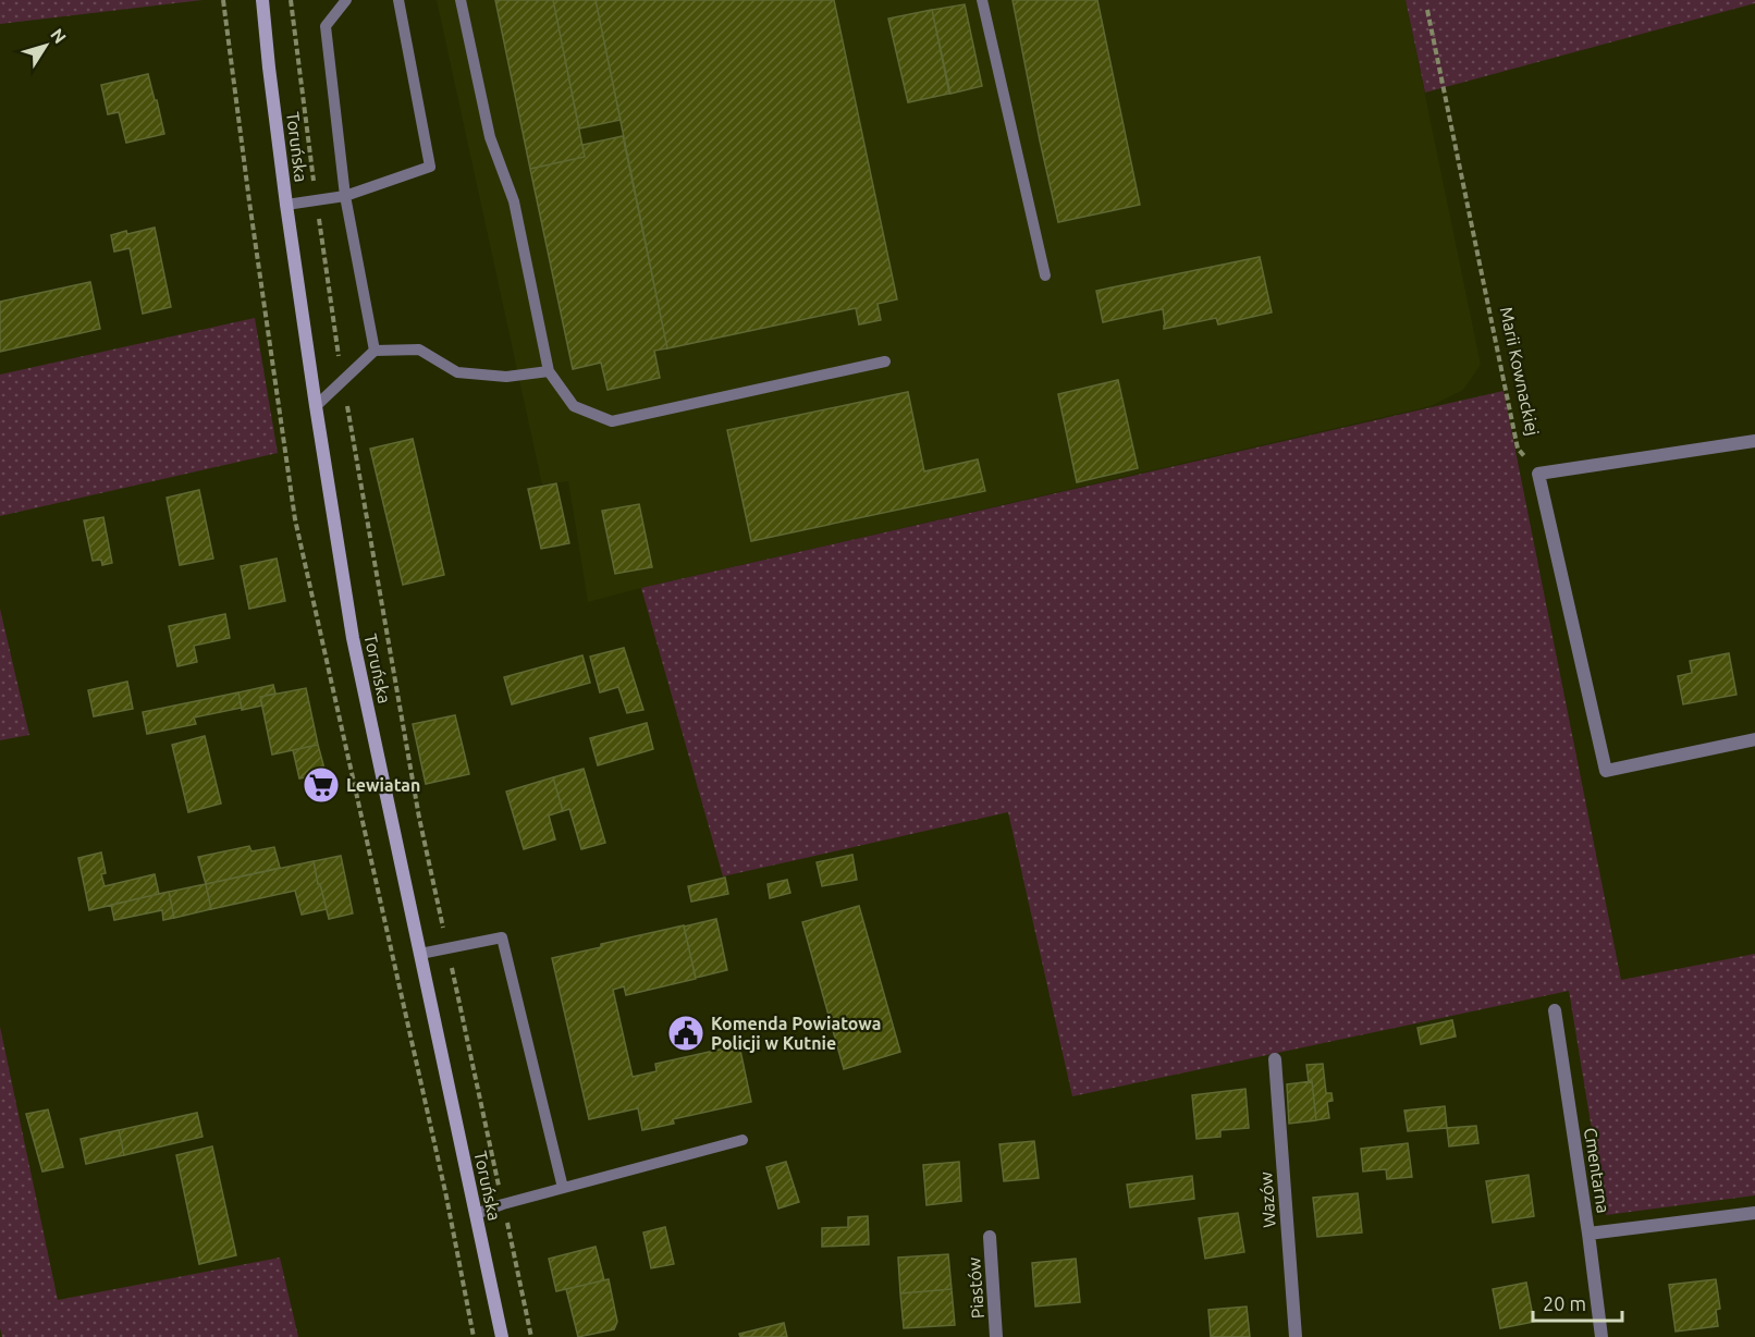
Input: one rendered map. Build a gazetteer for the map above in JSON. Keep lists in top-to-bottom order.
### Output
{
  "streets": {
    "street": [
      "Toruńska",
      "Cmentarna",
      "Wazów",
      "Piastów"
    ],
    "path": ["Marii Kownackiej"]
  },
  "places": {
    "supermarket": ["Lewiatan"],
    "public building": ["Komenda Powiatowa Policji w Kutnie"]
  },
  "scale_bar": "20 m",
  "north": "top right"
}
